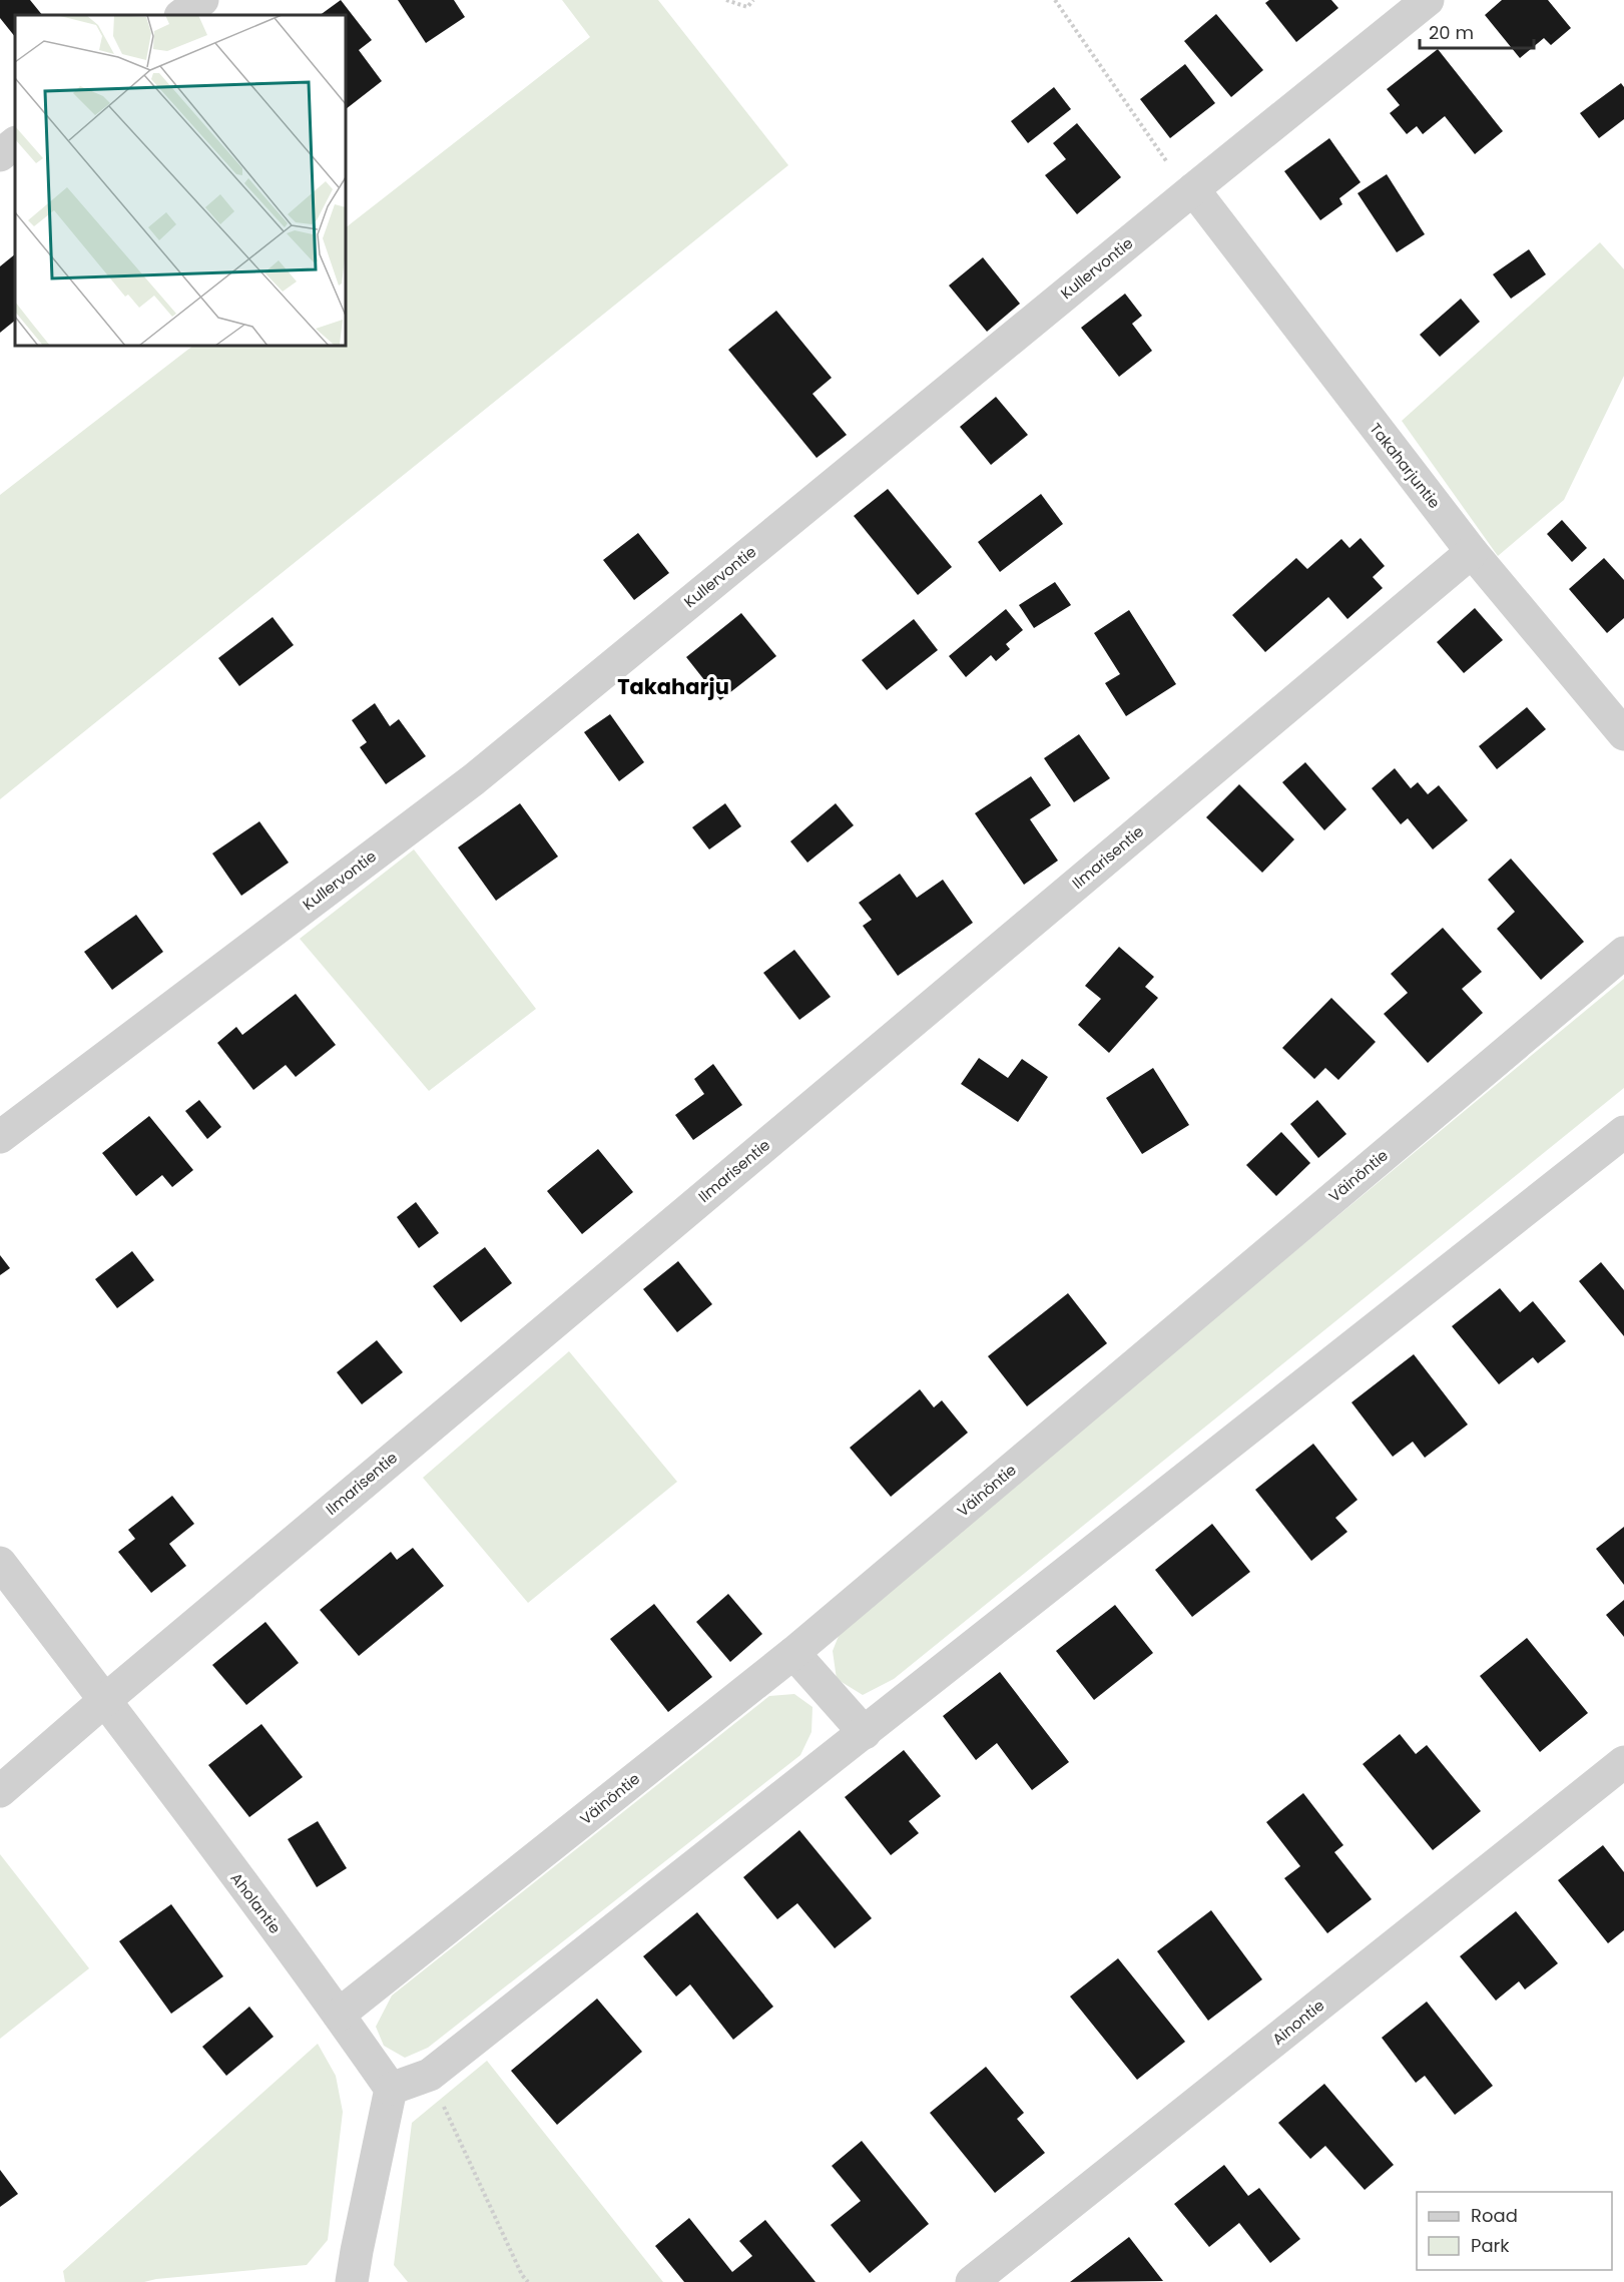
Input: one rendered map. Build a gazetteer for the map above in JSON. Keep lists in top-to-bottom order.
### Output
{
  "streets": {
    "street": [
      "Kullervontie",
      "Takaharjuntie",
      "Ilmarisentie",
      "Väinöntie",
      "Aholantie",
      "Ainontie"
    ]
  },
  "crossings": [
    ["Kullervontie", "Takaharjuntie"],
    ["Takaharjuntie", "Ilmarisentie"],
    ["Ilmarisentie", "Aholantie"],
    ["Väinöntie", "Aholantie"]
  ],
  "districts": ["Takaharju"],
  "legend": ["Road", "Park"],
  "scale_bar": "20 m"
}
